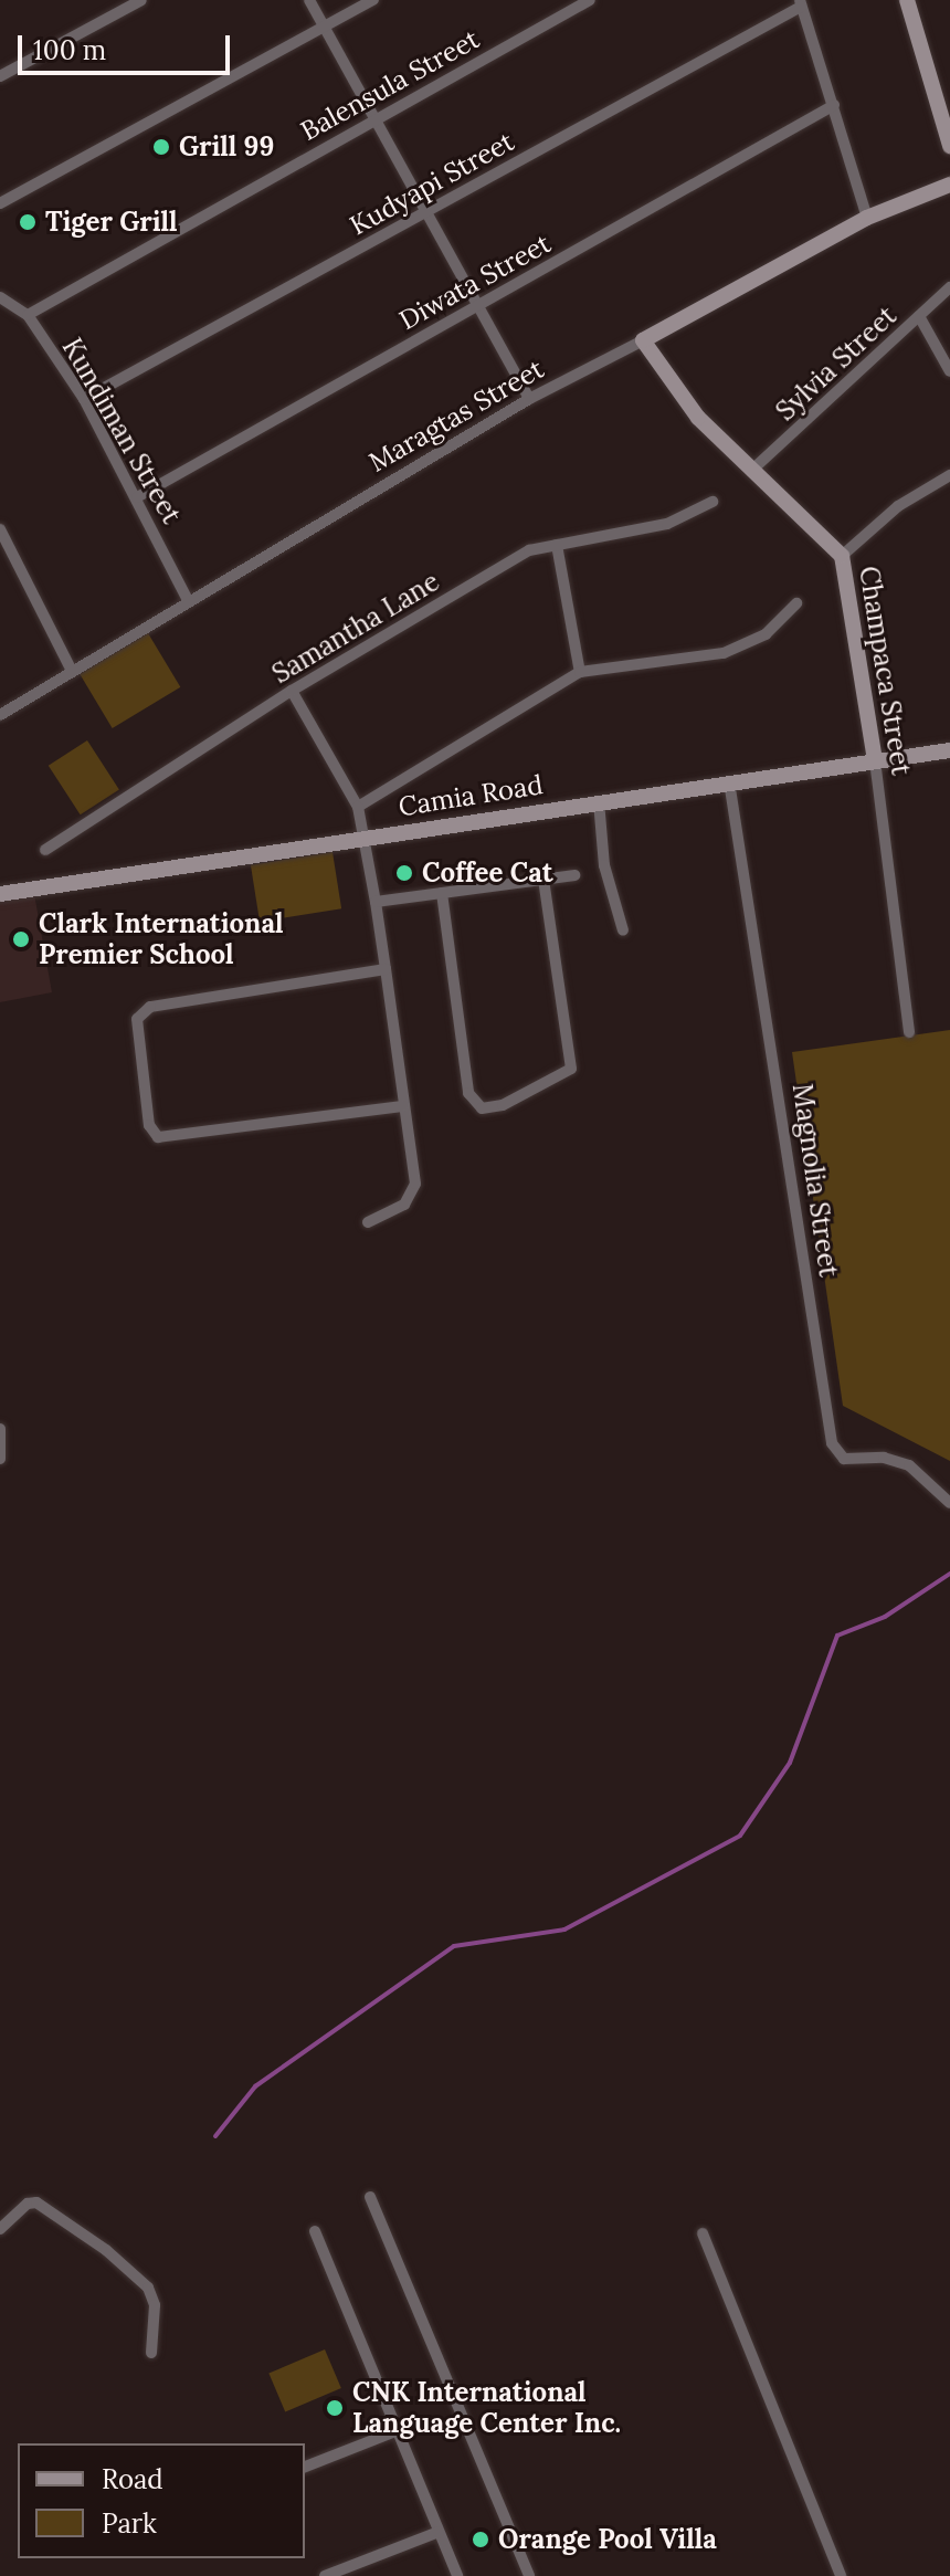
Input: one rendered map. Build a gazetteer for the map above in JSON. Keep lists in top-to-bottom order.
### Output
{
  "streets": {
    "street": [
      "Balensula Street",
      "Kudyapi Street",
      "Diwata Street",
      "Sylvia Street",
      "Maragtas Street",
      "Kundiman Street",
      "Samantha Lane",
      "Champaca Street",
      "Camia Road",
      "Magnolia Street"
    ]
  },
  "crossings": [
    ["Balensula Street", "Kundiman Street"],
    ["Kudyapi Street", "Kundiman Street"],
    ["Diwata Street", "Kundiman Street"],
    ["Sylvia Street", "Champaca Street"],
    ["Maragtas Street", "Kundiman Street"],
    ["Maragtas Street", "Champaca Street"],
    ["Champaca Street", "Camia Road"],
    ["Camia Road", "Magnolia Street"]
  ],
  "places": [
    "Grill 99",
    "Tiger Grill",
    "Coffee Cat",
    "Clark International Premier School",
    "CNK International Language Center Inc.",
    "Orange Pool Villa"
  ],
  "legend": ["Road", "Park"],
  "scale_bar": "100 m"
}
